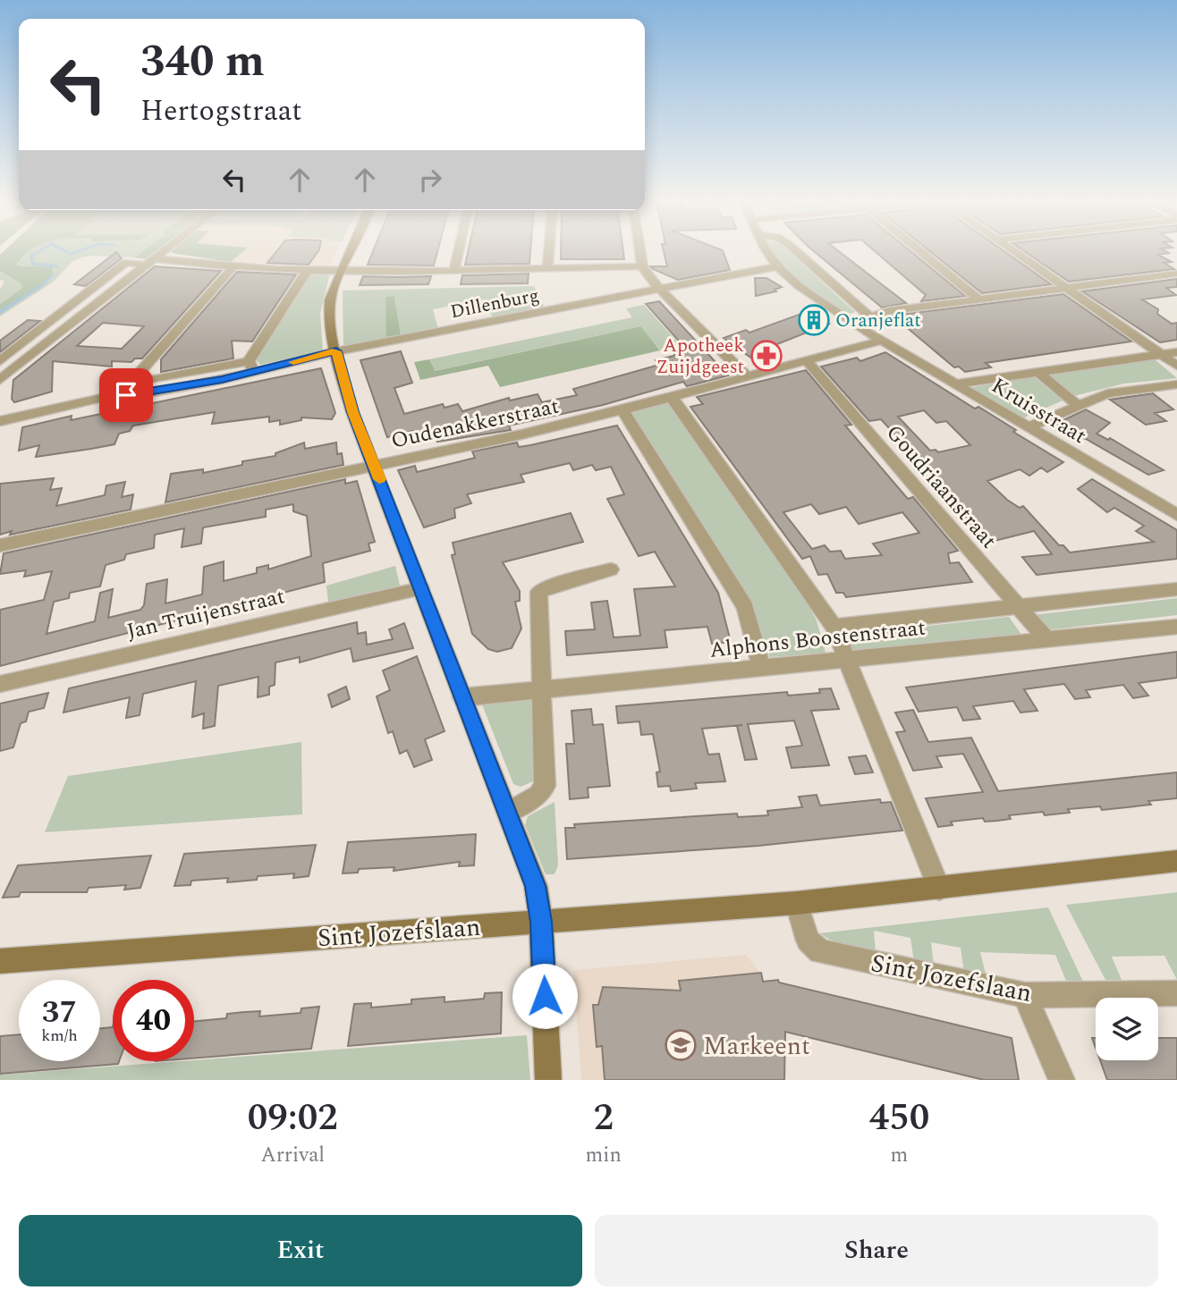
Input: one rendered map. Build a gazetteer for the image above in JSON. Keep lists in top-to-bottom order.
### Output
{
  "streets": {
    "street": [
      "Dillenburg",
      "Kruisstraat",
      "Oudenakkerstraat",
      "Goudriaanstraat",
      "Jan Truijenstraat",
      "Alphons Boostenstraat",
      "Sint Jozefslaan"
    ]
  },
  "crossings": [
    ["Dillenburg", "Kruisstraat"],
    ["Kruisstraat", "Oudenakkerstraat"],
    ["Oudenakkerstraat", "Goudriaanstraat"],
    ["Goudriaanstraat", "Alphons Boostenstraat"]
  ],
  "places": {
    "building": ["Oranjeflat"],
    "pharmacy": ["Apotheek Zuijdgeest"],
    "school or university": ["Markeent"]
  },
  "page": {
    "turn": ["340 m", "Hertogstraat"],
    "speed": "37 km/h",
    "limit": "40",
    "eta": [
      "09:02",
      "Arrival",
      "2",
      "min",
      "450",
      "m"
    ],
    "buttons": ["Exit", "Share"]
  }
}
